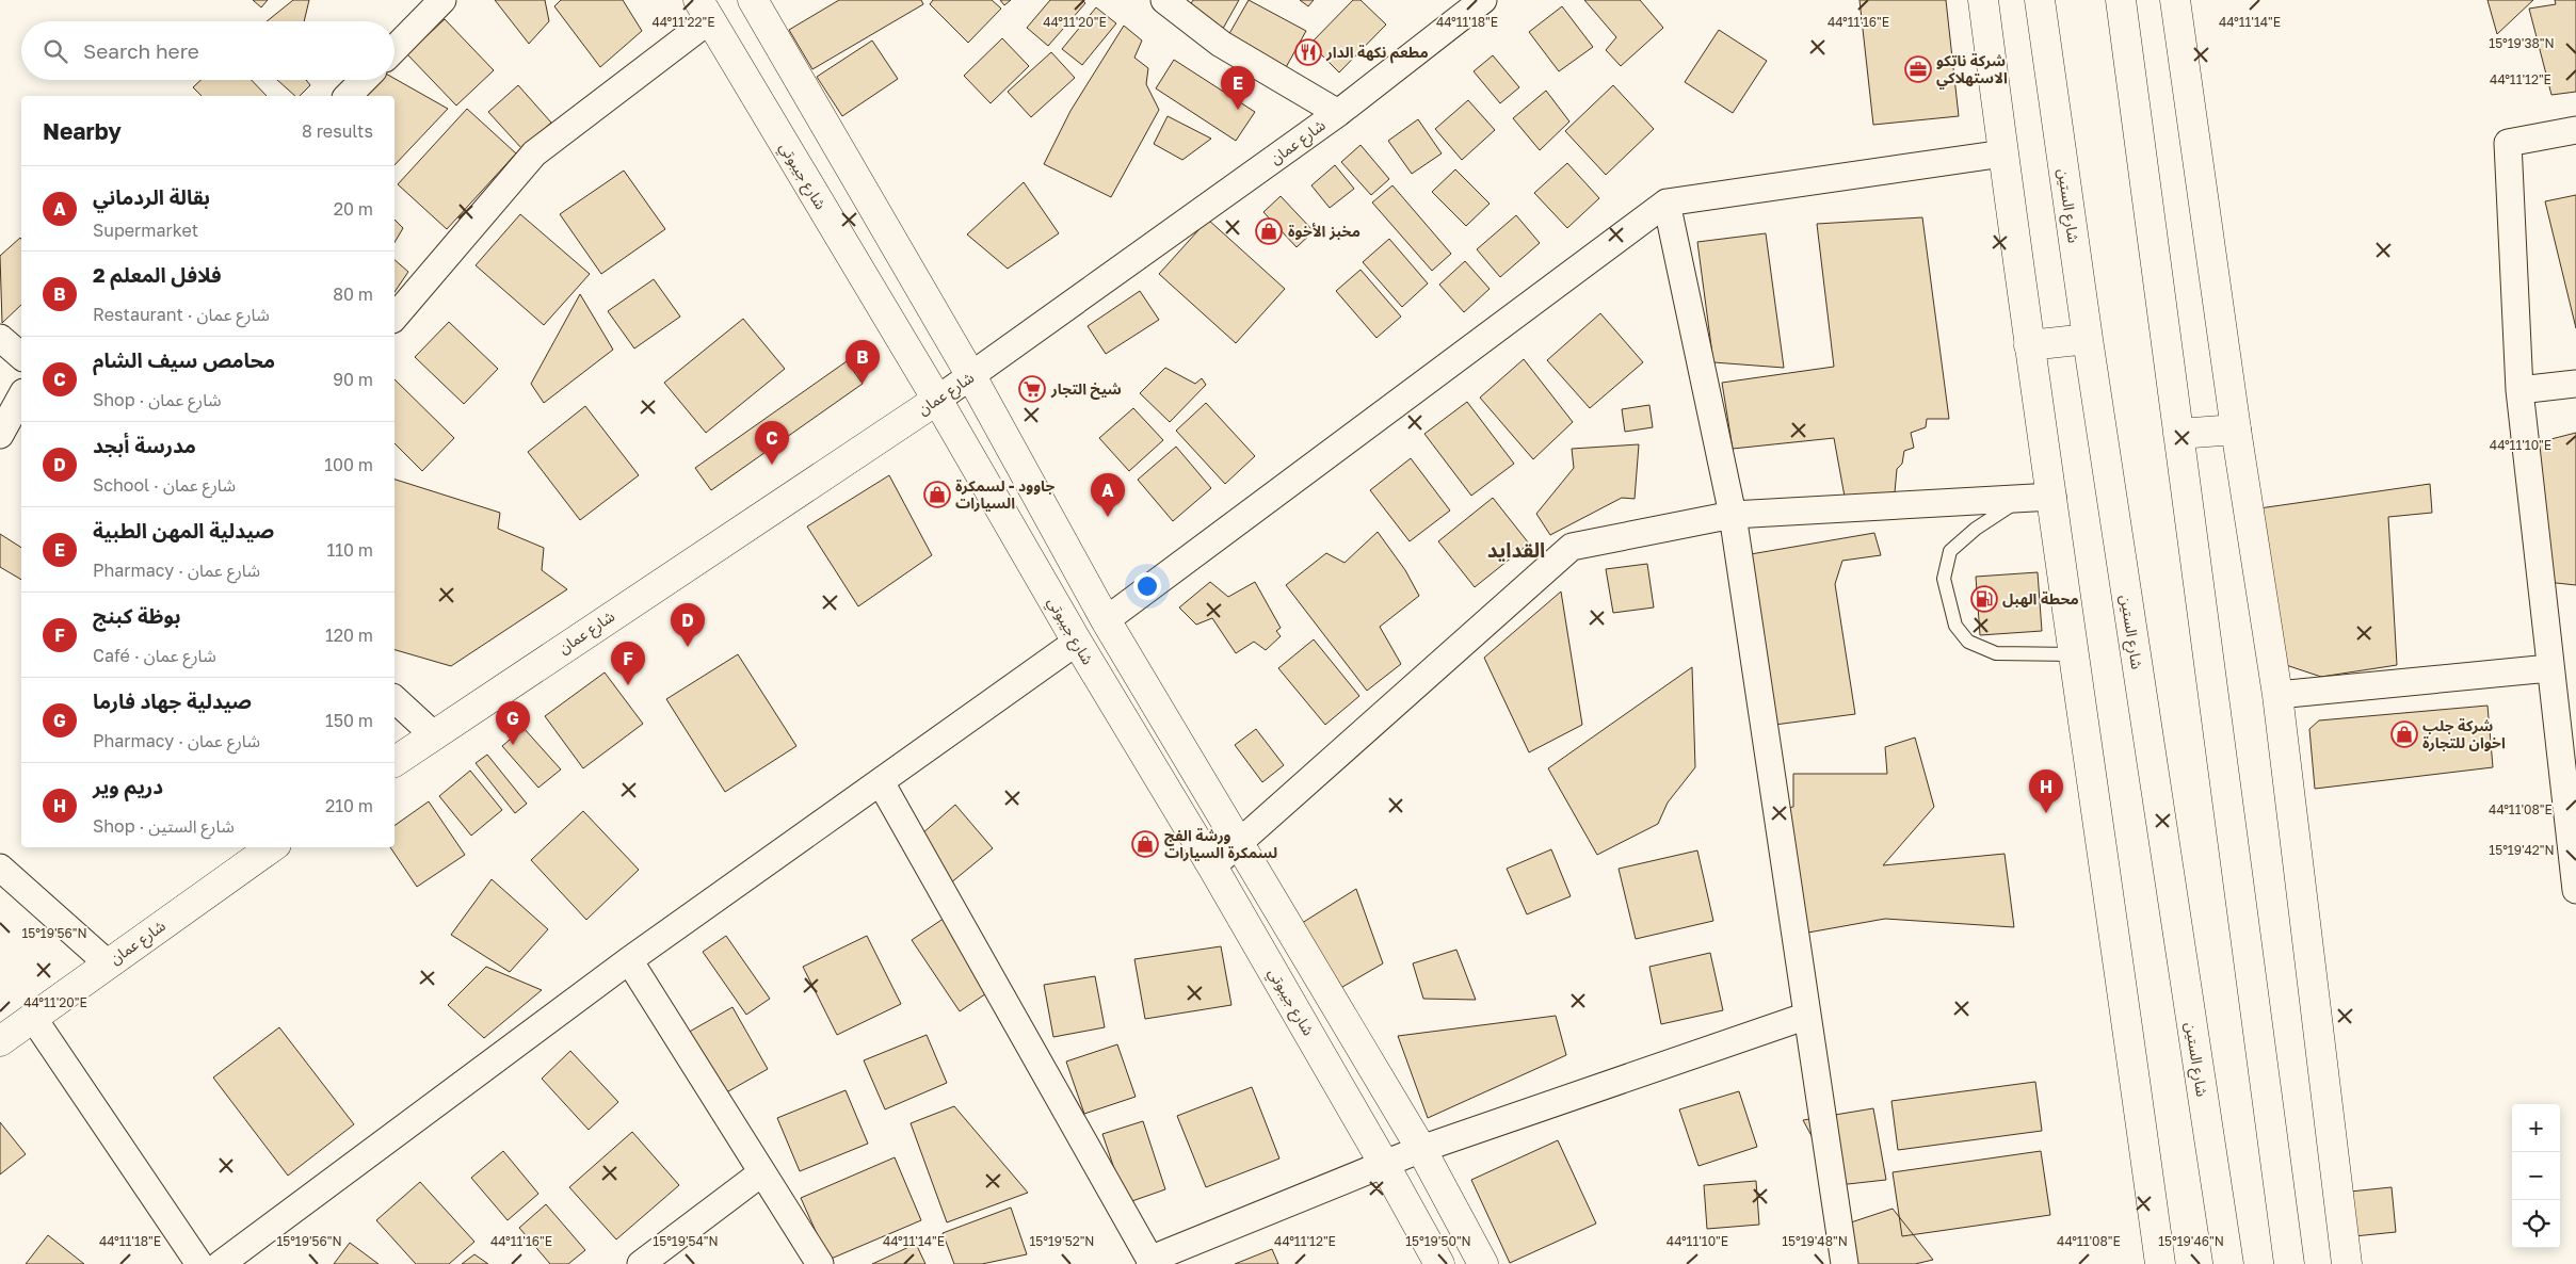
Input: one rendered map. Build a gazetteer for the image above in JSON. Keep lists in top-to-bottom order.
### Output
{
  "streets": {
    "main road": ["شارع عمان", "شارع جيبوتي", "شارع الستين"]
  },
  "crossings": [
    ["شارع عمان", "شارع جيبوتي"]
  ],
  "districts": ["القدايد"],
  "places": {
    "restaurant": ["مطعم نكهة الدار"],
    "office": ["شركة ناتكو الاستهلاكي"],
    "shop": [
      "مخبز الأخوة",
      "جاوود - لسمكرة السيارات",
      "شركة جلب اخوان للتجارة",
      "ورشة الفج لسمكرة السيارات"
    ],
    "supermarket": ["شيخ التجار"],
    "fuel station": ["محطة الهبل"]
  },
  "page": {
    "search": "Search here",
    "pins": [
      "E",
      "B",
      "C",
      "A",
      "D",
      "F",
      "G",
      "H"
    ],
    "heading": ["Nearby", "8 results"],
    "list": [
      {
        "mark": "A",
        "name": "بقالة الردماني",
        "note": "Supermarket",
        "value": "20 m"
      },
      {
        "mark": "B",
        "name": "فلافل المعلم 2",
        "note": "Restaurant · شارع عمان",
        "value": "80 m"
      },
      {
        "mark": "C",
        "name": "محامص سيف الشام",
        "note": "Shop · شارع عمان",
        "value": "90 m"
      },
      {
        "mark": "D",
        "name": "مدرسة أبجد",
        "note": "School · شارع عمان",
        "value": "100 m"
      },
      {
        "mark": "E",
        "name": "صيدلية المهن الطبية",
        "note": "Pharmacy · شارع عمان",
        "value": "110 m"
      },
      {
        "mark": "F",
        "name": "بوظة كبنج",
        "note": "Café · شارع عمان",
        "value": "120 m"
      },
      {
        "mark": "G",
        "name": "صيدلية جهاد فارما",
        "note": "Pharmacy · شارع عمان",
        "value": "150 m"
      },
      {
        "mark": "H",
        "name": "دريم وير",
        "note": "Shop · شارع الستين",
        "value": "210 m"
      }
    ],
    "map_buttons": ["+", "−"]
  },
  "coordinates": [
    "44°11'22\"E",
    "44°11'20\"E",
    "44°11'18\"E",
    "44°11'16\"E",
    "44°11'14\"E",
    "15°19'38\"N",
    "44°11'12\"E",
    "44°11'10\"E",
    "44°11'08\"E",
    "15°19'42\"N",
    "15°19'56\"N",
    "15°19'54\"N",
    "15°19'52\"N",
    "15°19'50\"N",
    "15°19'48\"N",
    "15°19'46\"N"
  ]
}
